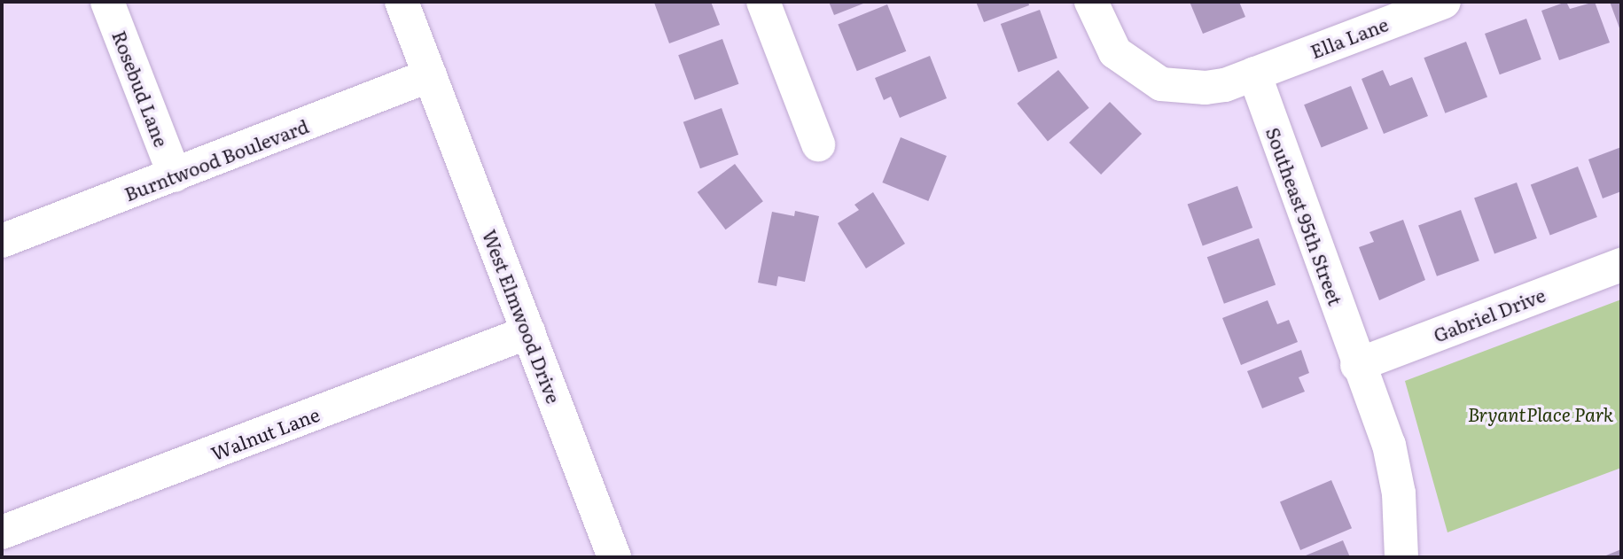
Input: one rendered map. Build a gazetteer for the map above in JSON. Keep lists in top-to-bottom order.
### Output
{
  "streets": {
    "street": [
      "Ella Lane",
      "Rosebud Lane",
      "Burntwood Boulevard",
      "Southeast 95th Street",
      "Gabriel Drive",
      "West Elmwood Drive",
      "Walnut Lane"
    ]
  },
  "crossings": [
    ["Ella Lane", "Southeast 95th Street"],
    ["Rosebud Lane", "Burntwood Boulevard"],
    ["Burntwood Boulevard", "West Elmwood Drive"],
    ["Southeast 95th Street", "Gabriel Drive"],
    ["West Elmwood Drive", "Walnut Lane"]
  ],
  "parks": ["BryantPlace Park"]
}
